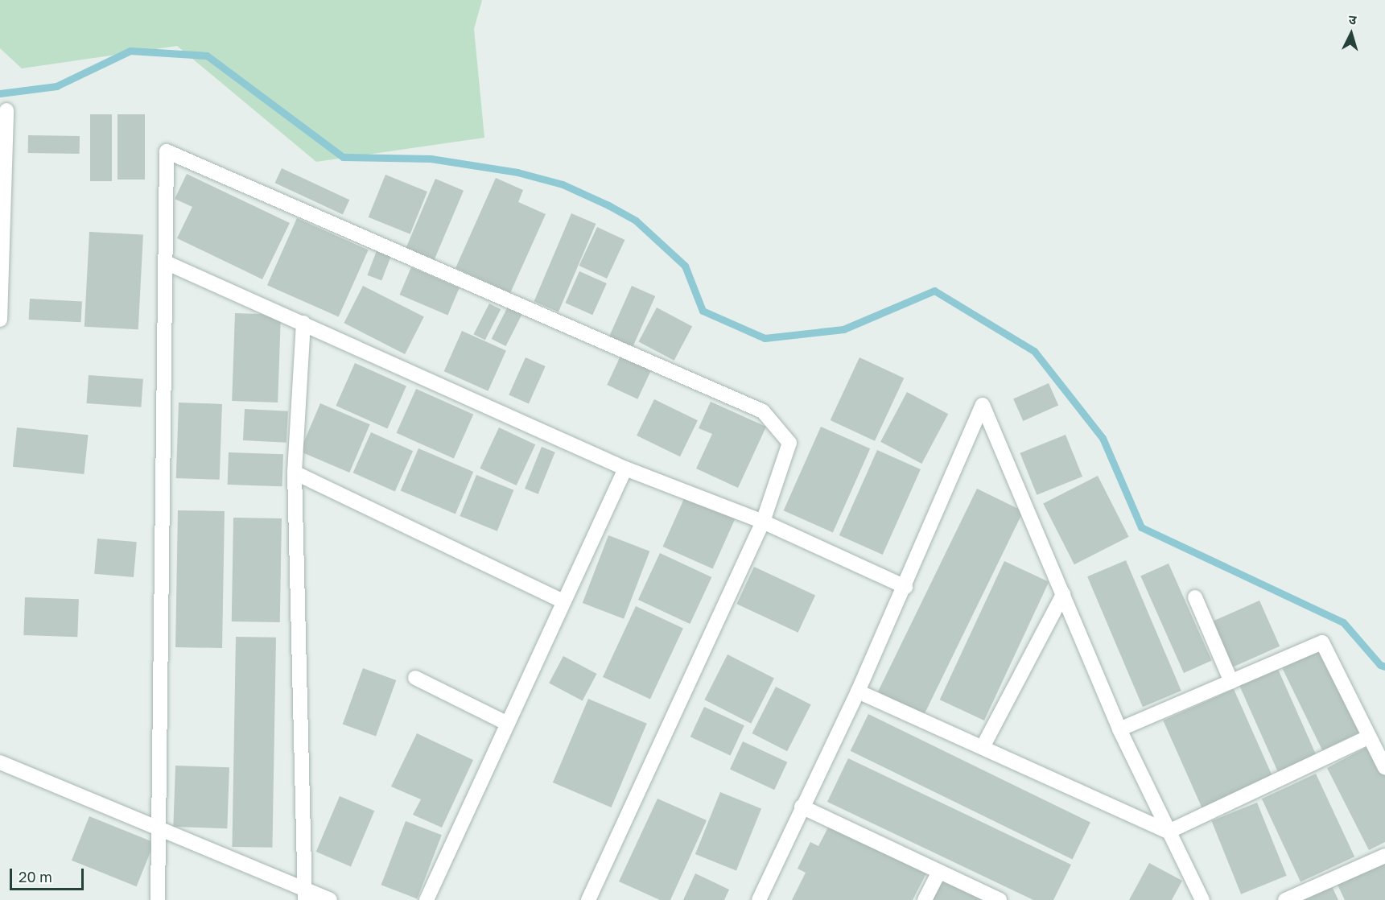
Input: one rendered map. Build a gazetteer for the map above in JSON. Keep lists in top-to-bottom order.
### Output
{
  "scale_bar": "20 m",
  "north": "top"
}
